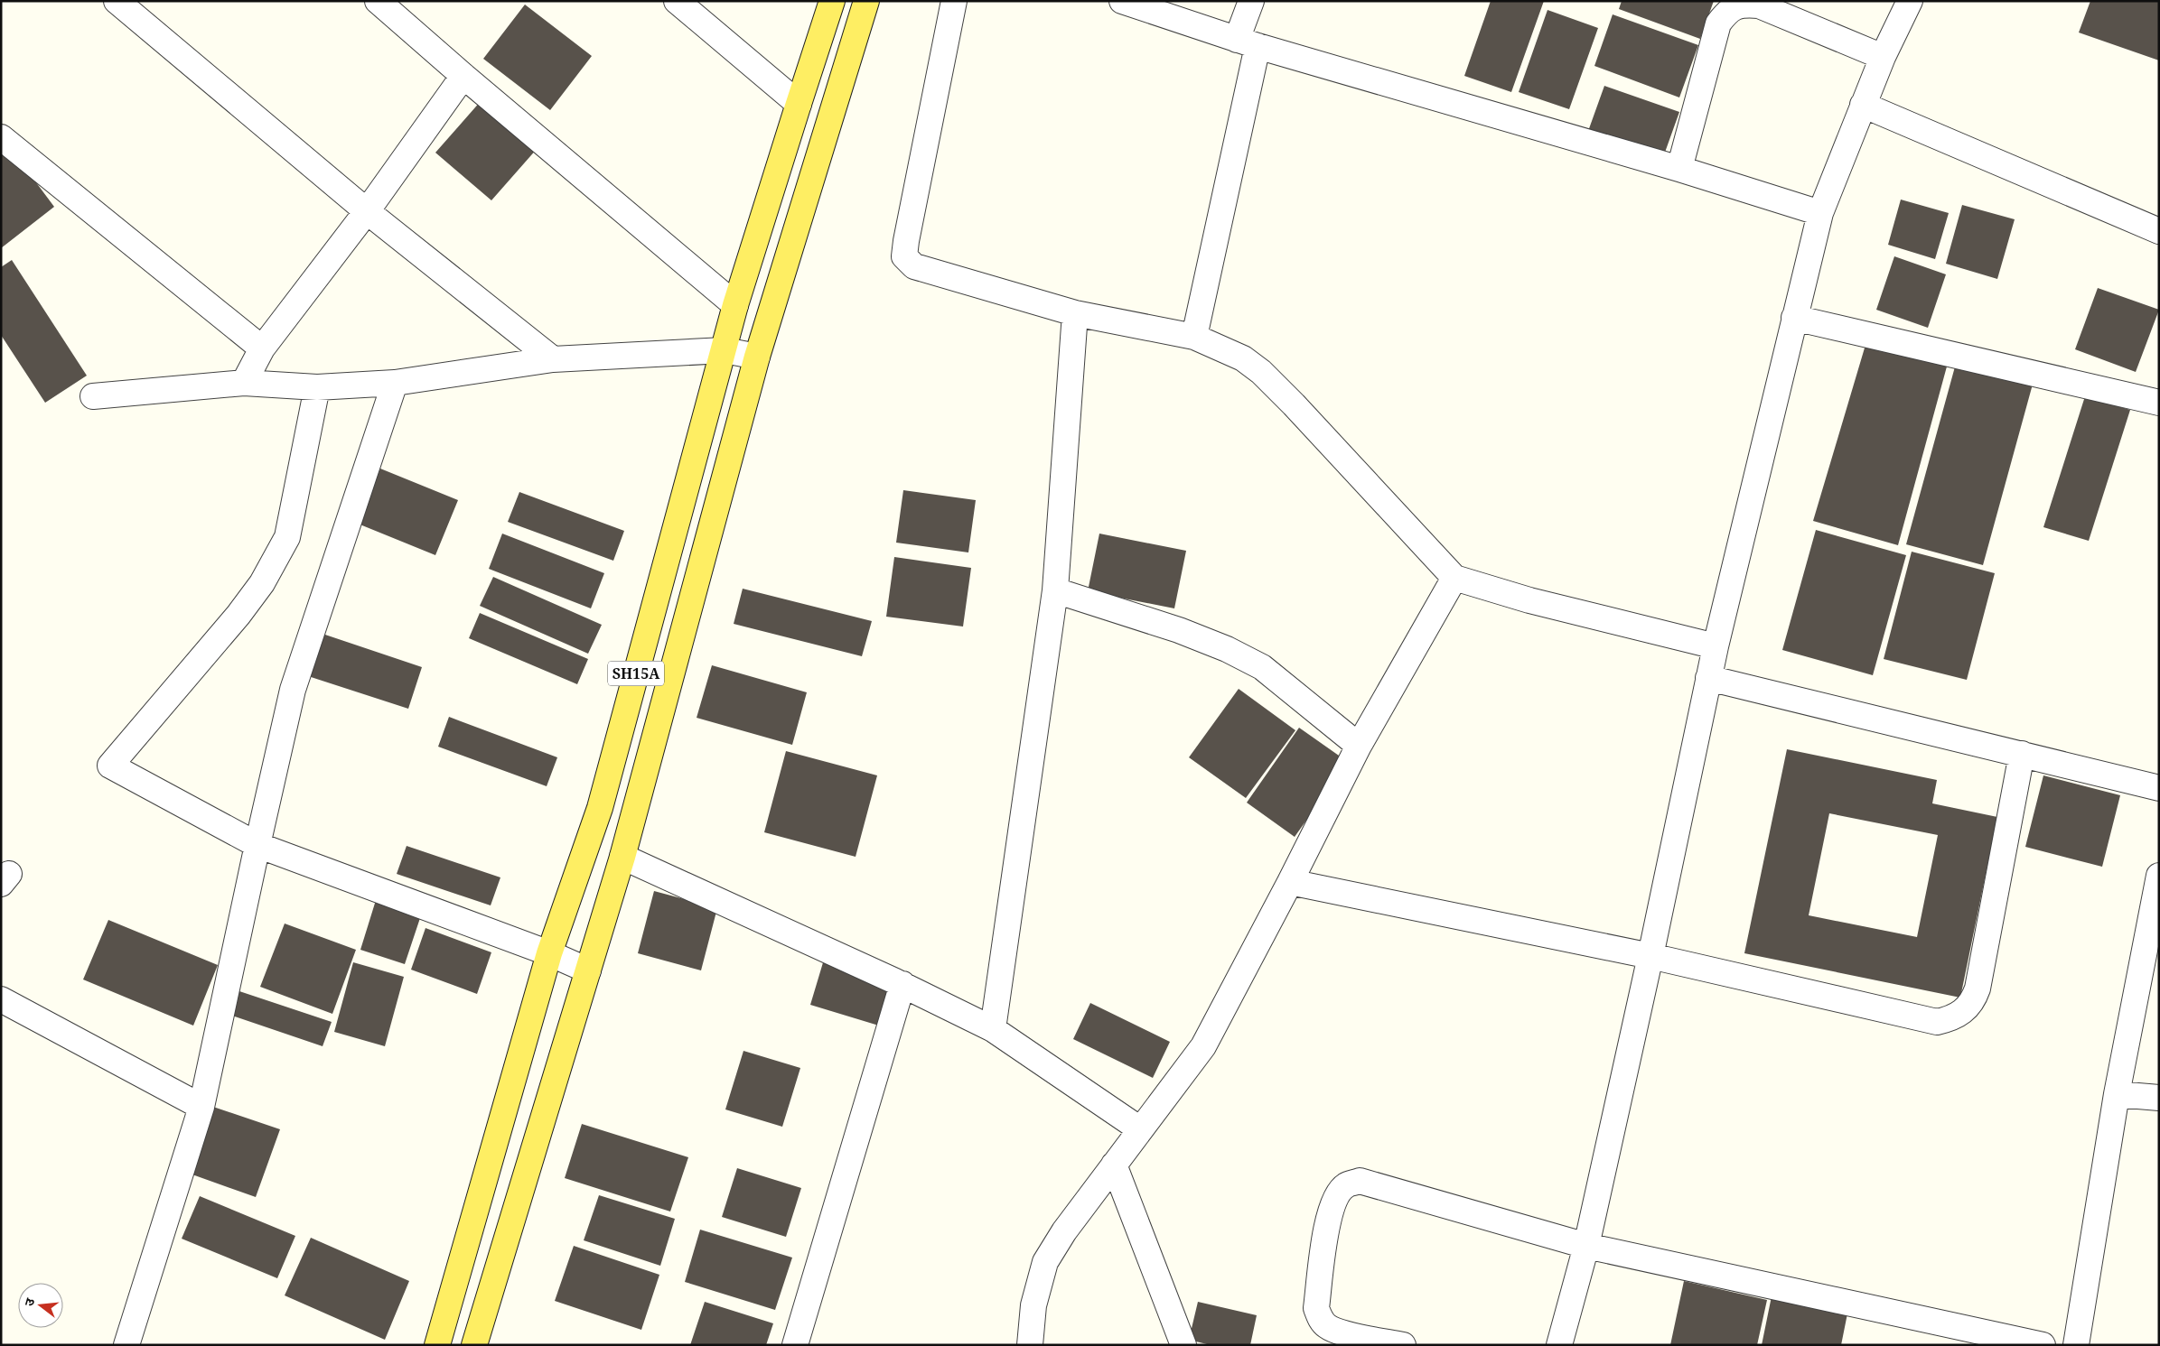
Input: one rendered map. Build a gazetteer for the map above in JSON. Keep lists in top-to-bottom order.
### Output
{
  "streets": {
    "main road": ["SH15A"]
  },
  "north": "left"
}
